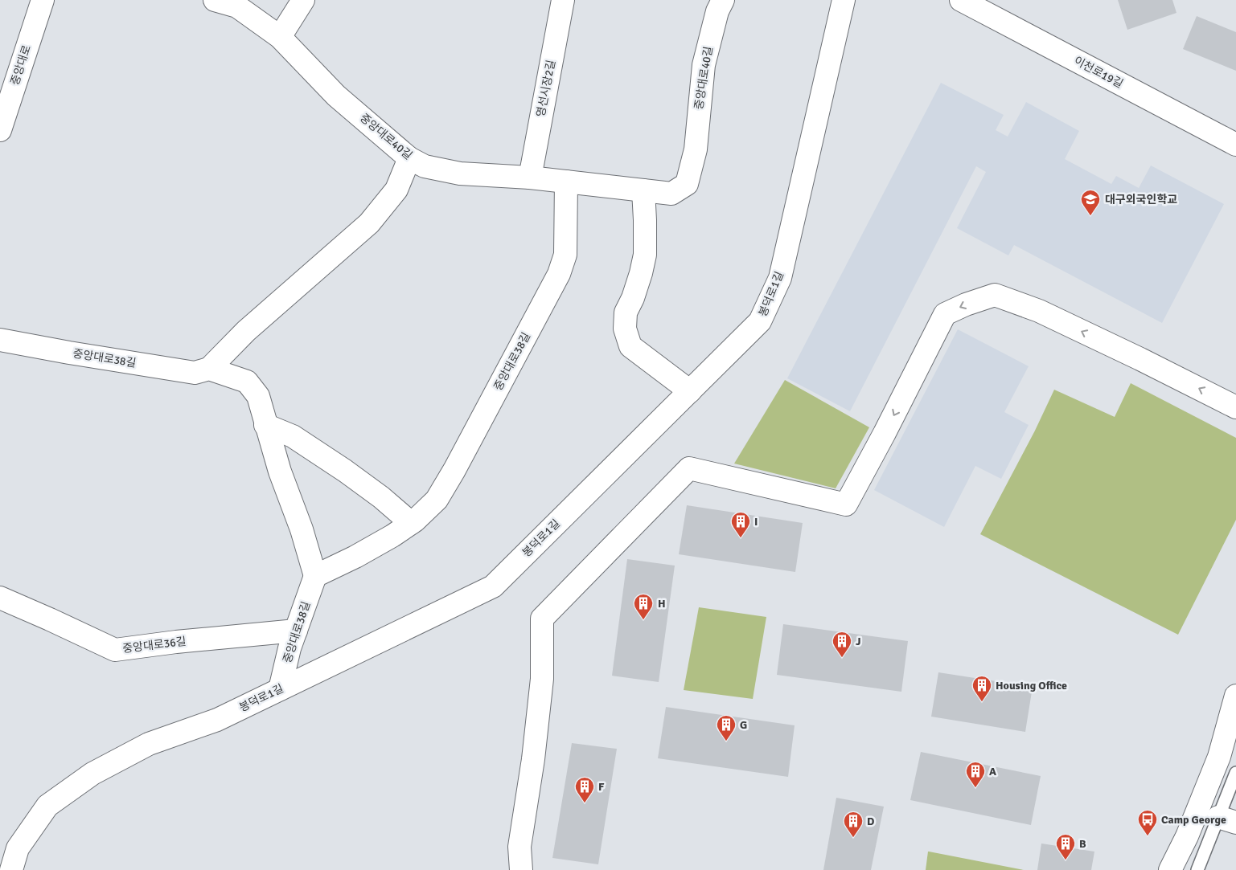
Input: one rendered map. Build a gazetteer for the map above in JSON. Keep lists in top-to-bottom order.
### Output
{
  "streets": {
    "street": [
      "중앙대로",
      "이천로19길",
      "중앙대로40길",
      "영선시장2길",
      "봉덕로1길",
      "중앙대로38길",
      "중앙대로36길"
    ]
  },
  "crossings": [
    ["중앙대로40길", "영선시장2길"],
    ["중앙대로40길", "중앙대로38길"],
    ["봉덕로1길", "중앙대로38길"],
    ["중앙대로38길", "중앙대로36길"]
  ],
  "places": {
    "school or university": ["대구외국인학교"],
    "building": [
      "I",
      "H",
      "J",
      "Housing Office",
      "G",
      "A",
      "F",
      "D",
      "B"
    ],
    "bus stop": ["Camp George"]
  }
}
